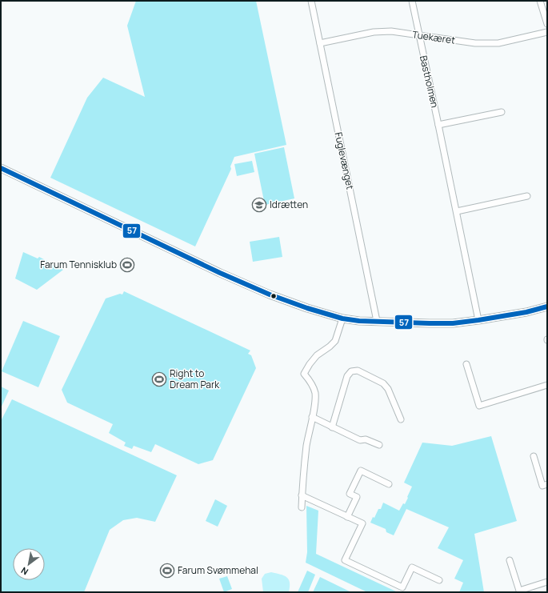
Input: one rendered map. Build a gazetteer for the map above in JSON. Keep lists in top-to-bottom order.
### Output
{
  "streets": {
    "street": ["Tuekæret", "Bastholmen", "Fuglevænget"]
  },
  "crossings": [
    ["Tuekæret", "Bastholmen"],
    ["Tuekæret", "Fuglevænget"]
  ],
  "places": {
    "school or university": ["Idrætten"],
    "sports": ["Farum Tennisklub", "Right to Dream Park", "Farum Svømmehal"]
  },
  "lines": ["transit line 57"],
  "north": "bottom left"
}
